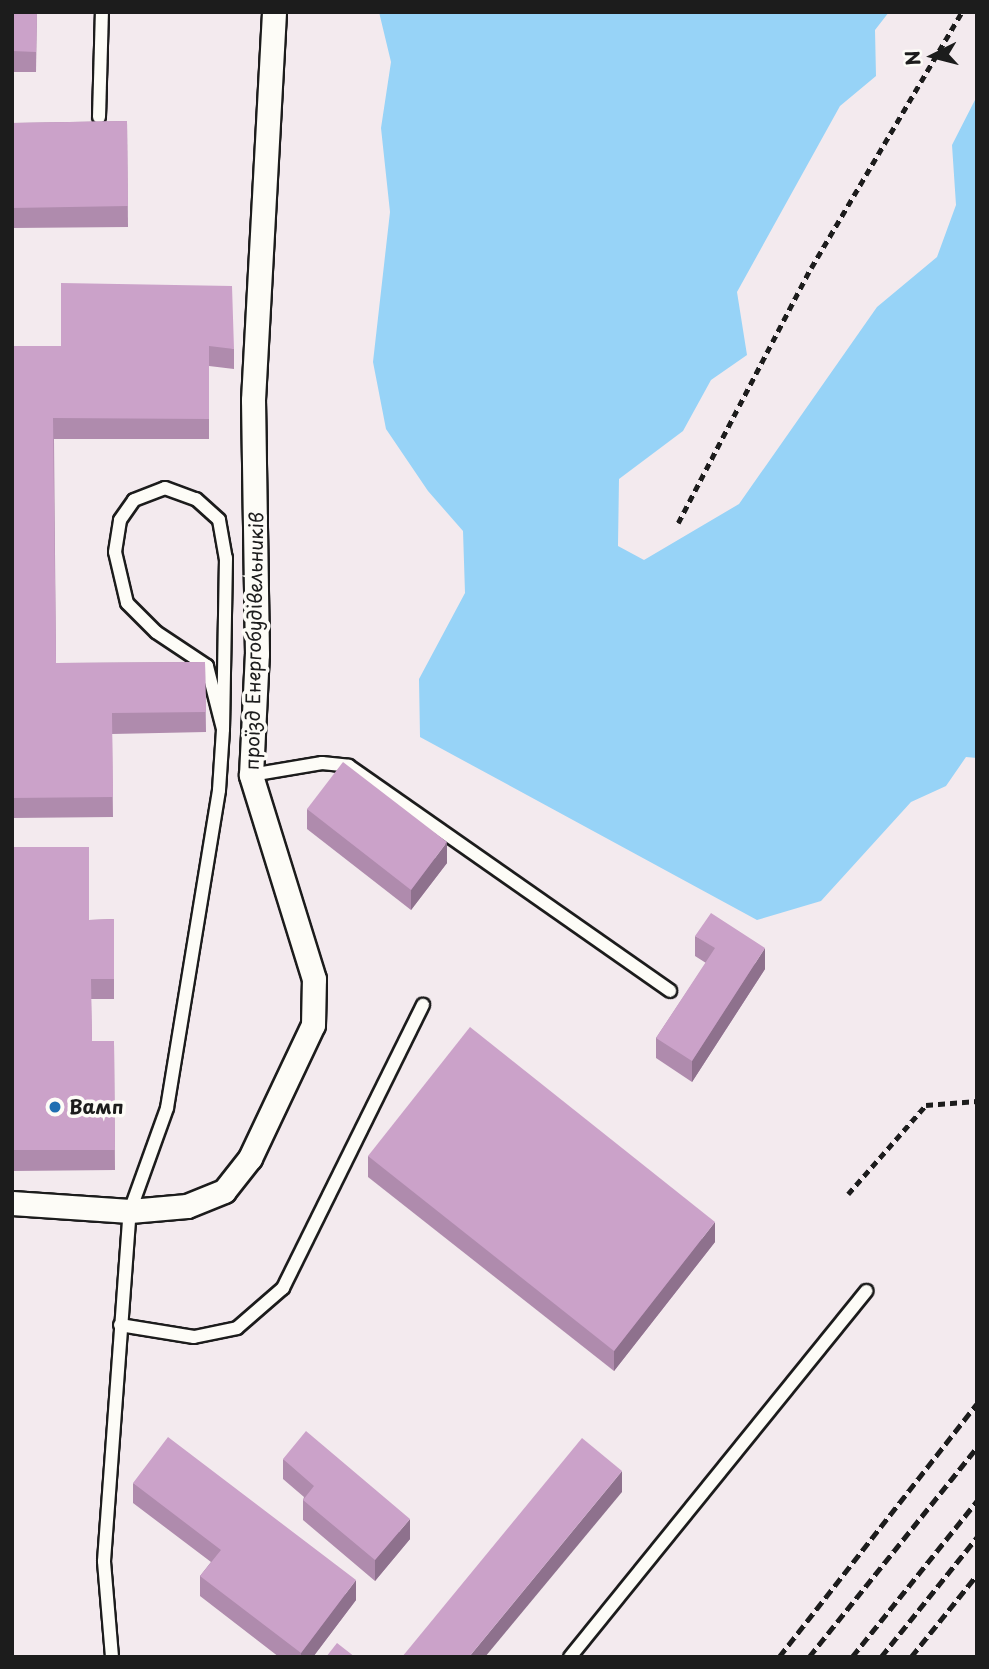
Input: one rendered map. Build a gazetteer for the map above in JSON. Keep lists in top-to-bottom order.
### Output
{
  "streets": {
    "street": ["проїзд Енергобудівельників"]
  },
  "places": ["Вамп"],
  "north": "left"
}
